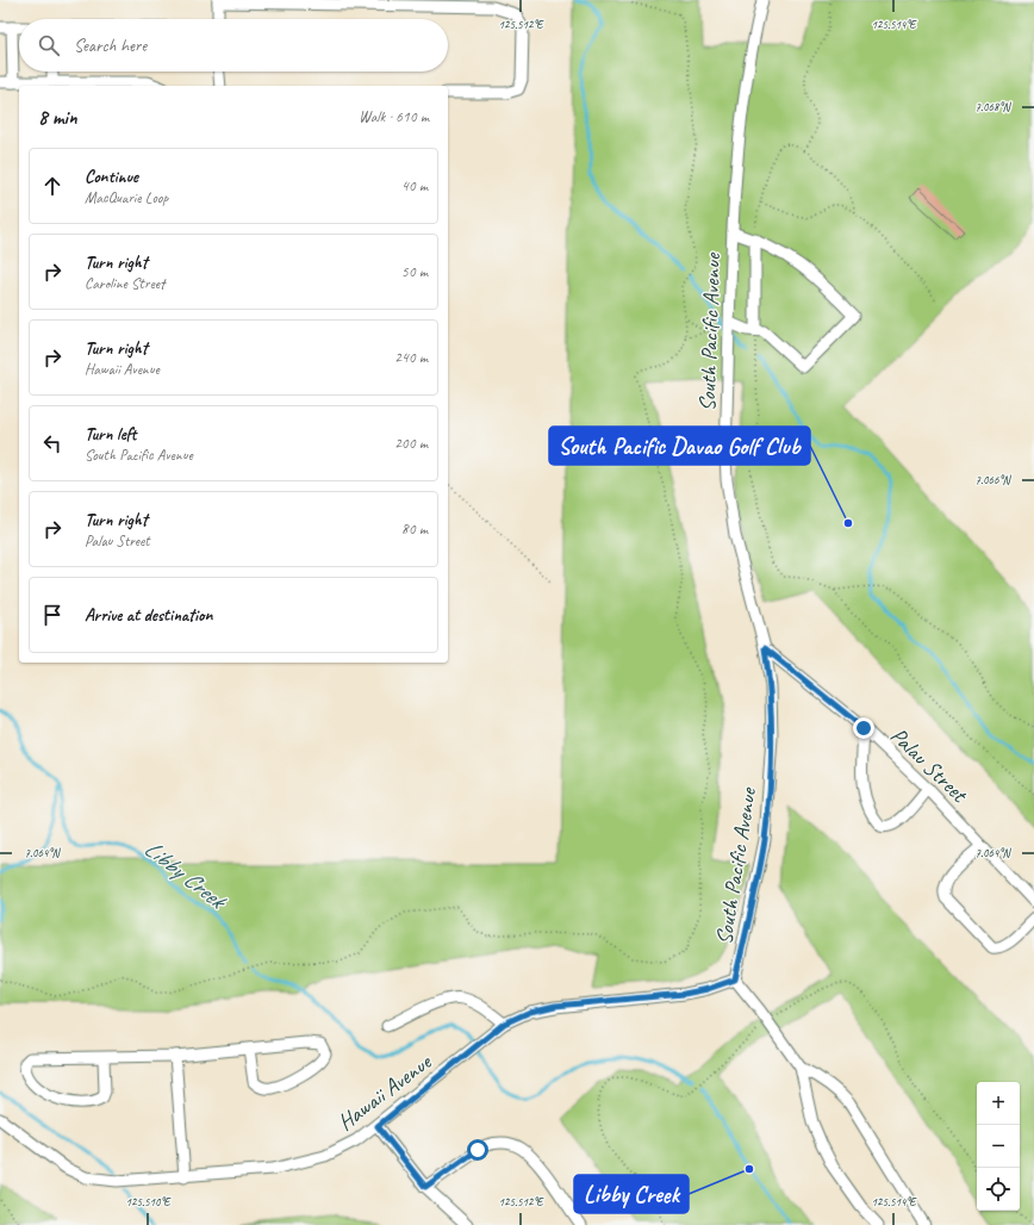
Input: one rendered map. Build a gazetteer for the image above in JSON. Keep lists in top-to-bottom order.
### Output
{
  "streets": {
    "street": ["South Pacific Avenue", "Palau Street", "Hawaii Avenue"]
  },
  "crossings": [
    ["South Pacific Avenue", "Palau Street"],
    ["South Pacific Avenue", "Hawaii Avenue"]
  ],
  "water": ["Libby Creek"],
  "places": ["South Pacific Davao Golf Club", "Libby Creek"],
  "page": {
    "search": "Search here",
    "heading": ["8 min", "Walk · 610 m"],
    "list": [
      ["Continue", "MacQuarie Loop", "40 m"],
      ["Turn right", "Caroline Street", "50 m"],
      ["Turn right", "Hawaii Avenue", "240 m"],
      ["Turn left", "South Pacific Avenue", "200 m"],
      ["Turn right", "Palau Street", "80 m"],
      "Arrive at destination"
    ],
    "map_buttons": ["+", "−"]
  },
  "coordinates": [
    "125.512°E",
    "125.514°E",
    "7.068°N",
    "7.066°N",
    "7.064°N",
    "125.510°E"
  ]
}
